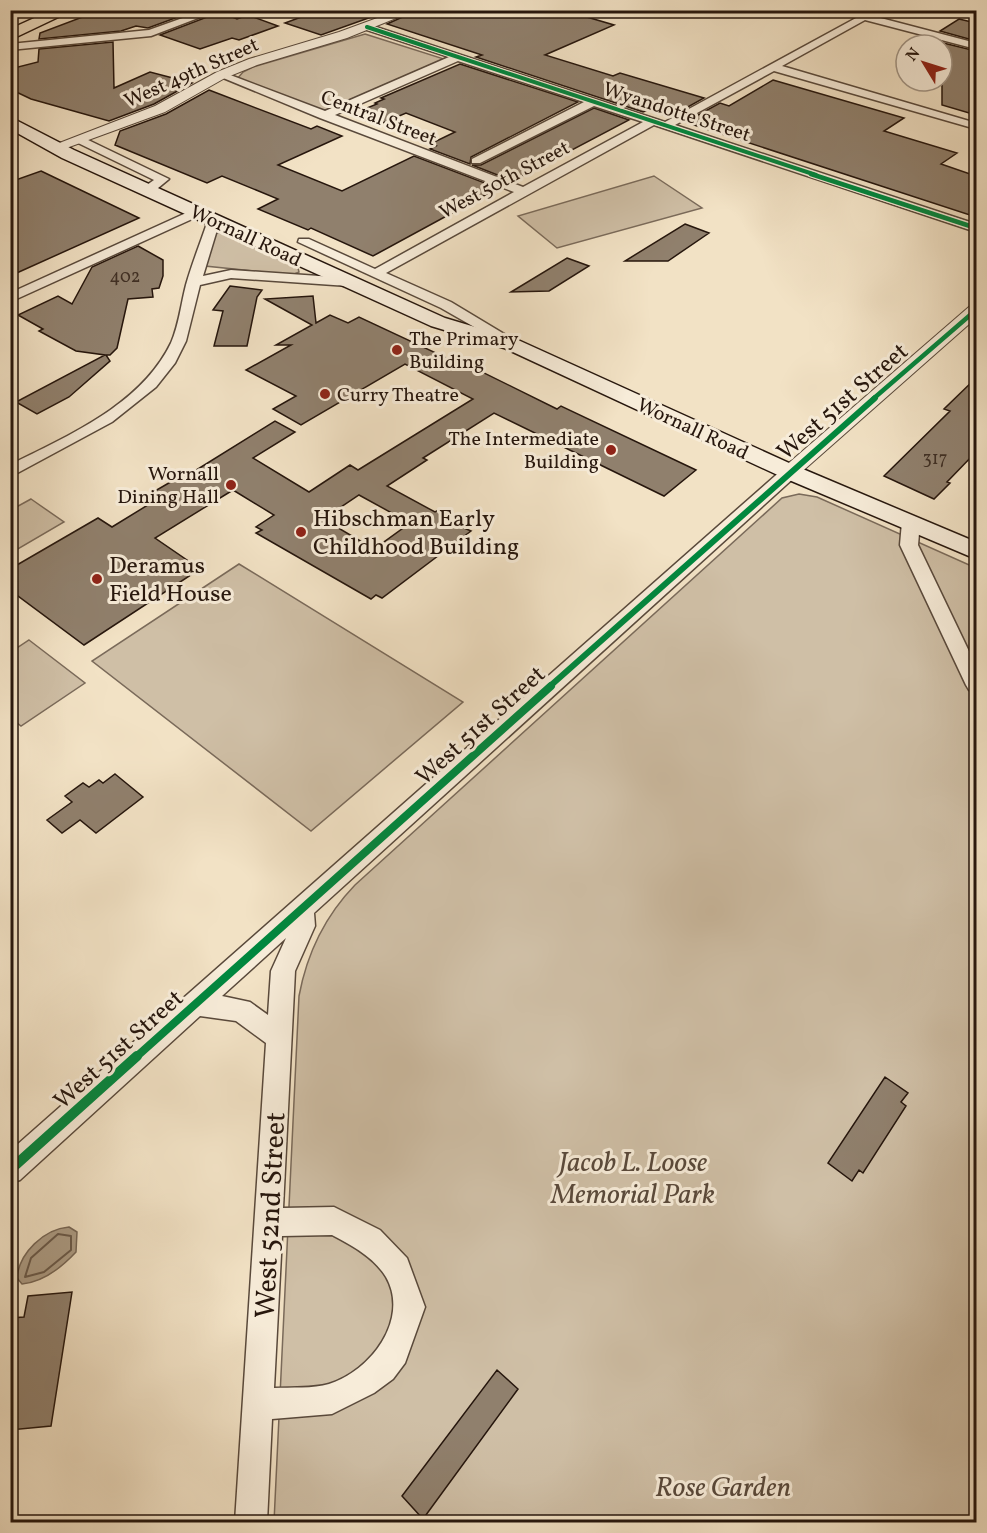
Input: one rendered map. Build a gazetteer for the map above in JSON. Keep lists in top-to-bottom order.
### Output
{
  "streets": {
    "main road": ["Wornall Road"],
    "street": [
      "West 49th Street",
      "Wyandotte Street",
      "Central Street",
      "West 50th Street",
      "West 51st Street",
      "West 52nd Street"
    ]
  },
  "crossings": [
    ["West 49th Street", "Wyandotte Street"],
    ["West 49th Street", "Central Street"],
    ["West 49th Street", "Wornall Road"],
    ["Wyandotte Street", "West 50th Street"],
    ["Central Street", "West 50th Street"],
    ["West 50th Street", "Wornall Road"],
    ["Wornall Road", "West 51st Street"],
    ["West 51st Street", "West 52nd Street"]
  ],
  "parks": ["Jacob L. Loose Memorial Park", "Rose Garden"],
  "places": [
    "The Primary Building",
    "Curry Theatre",
    "The Intermediate Building",
    "Wornall Dining Hall",
    "Hibschman Early Childhood Building",
    "Deramus Field House"
  ],
  "house_numbers": ["402", "317"],
  "north": "top left"
}
